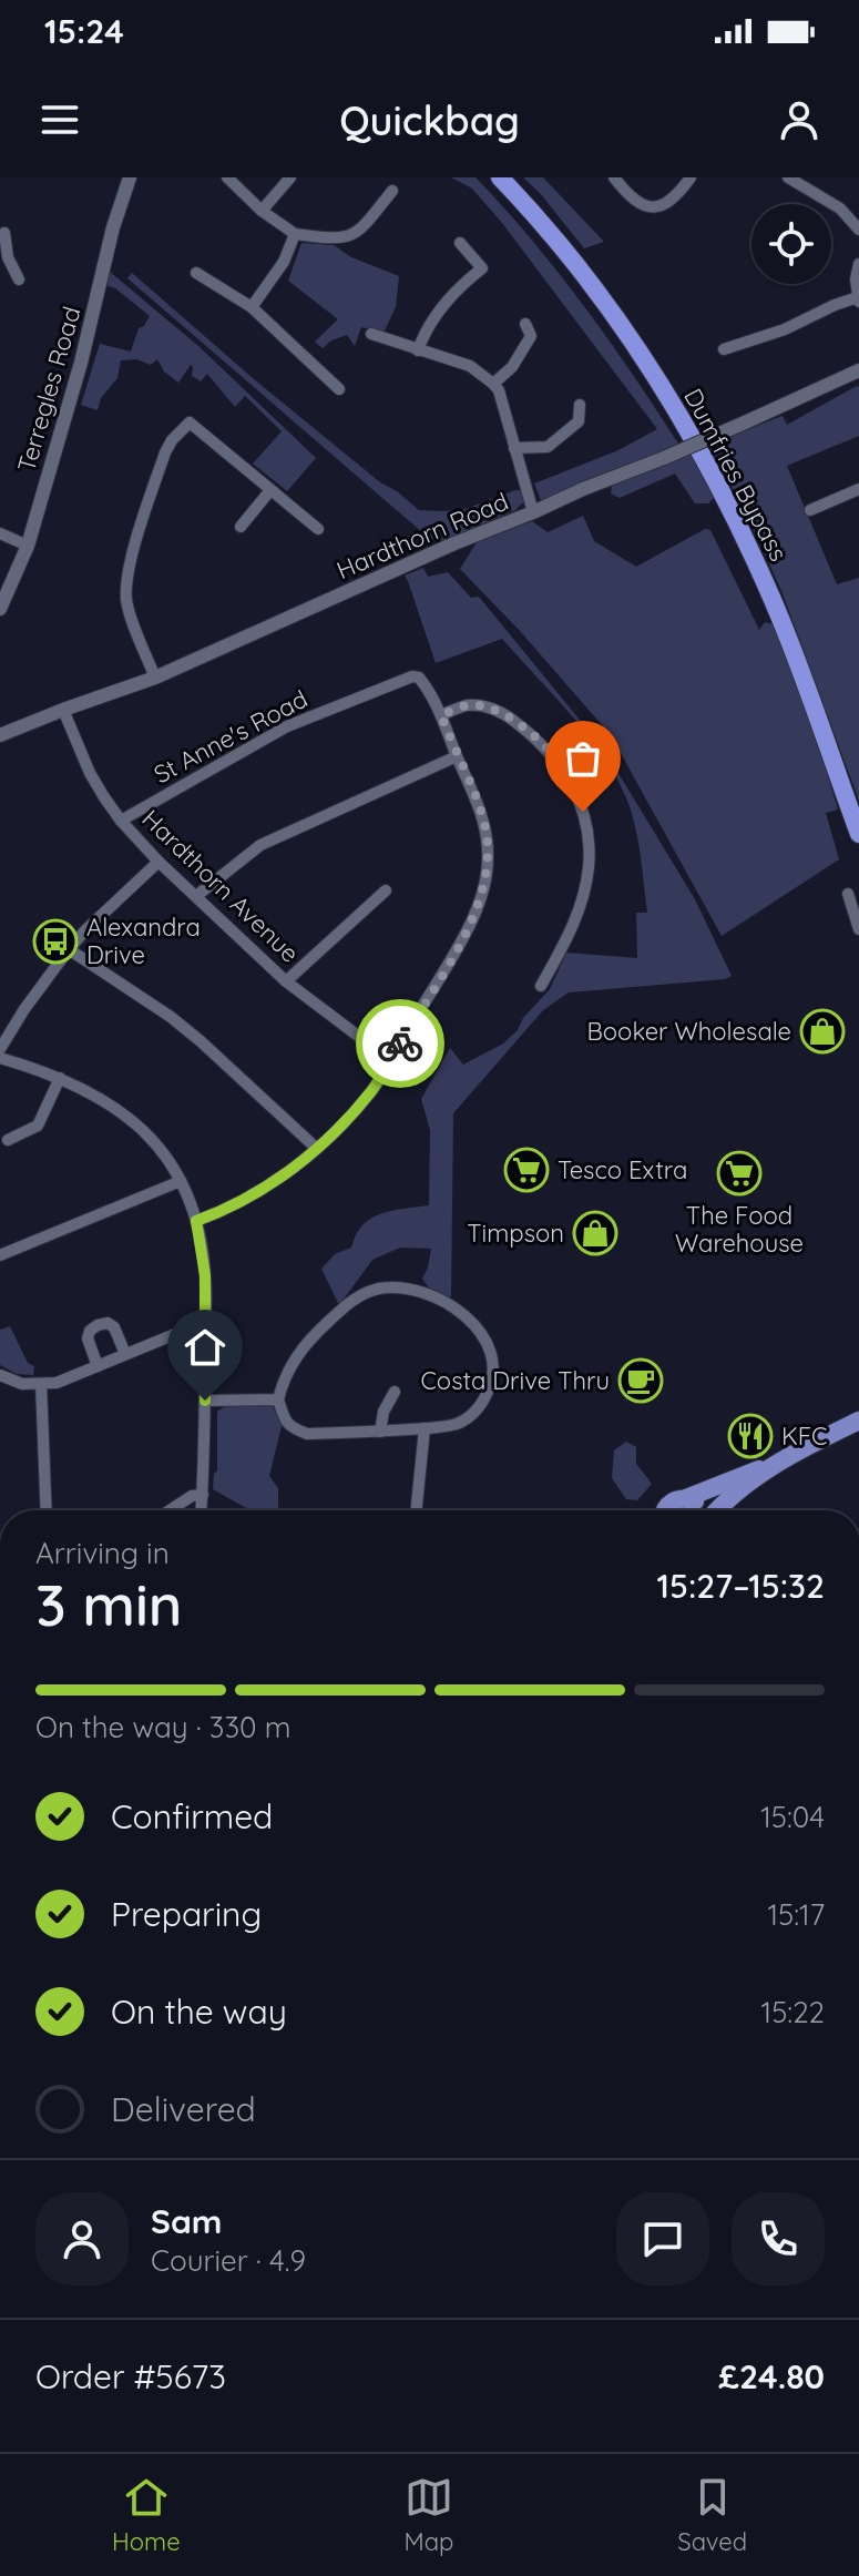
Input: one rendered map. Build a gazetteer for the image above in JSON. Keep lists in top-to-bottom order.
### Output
{
  "streets": {
    "highway": ["Dumfries Bypass"],
    "street": [
      "Terregles Road",
      "Hardthorn Road",
      "St Anne's Road",
      "Hardthorn Avenue"
    ]
  },
  "crossings": [
    ["Hardthorn Road", "Hardthorn Avenue"],
    ["St Anne's Road", "Hardthorn Avenue"]
  ],
  "places": {
    "bus stop": ["Alexandra Drive"],
    "shop": ["Booker Wholesale", "Timpson"],
    "supermarket": ["Tesco Extra", "The Food Warehouse"],
    "cafe": ["Costa Drive Thru"],
    "restaurant": ["KFC"]
  },
  "page": {
    "status": "15:24",
    "header": "Quickbag",
    "heading": ["3 min", "Arriving in", "15:27–15:32"],
    "panel": [
      "Sam",
      "Courier · 4.9",
      "Order #5673",
      "£24.80"
    ],
    "bar": "On the way · 330 m",
    "list": [
      ["Confirmed", "15:04"],
      ["Preparing", "15:17"],
      ["On the way", "15:22"],
      "Delivered"
    ],
    "tabs": ["Home", "Map", "Saved"]
  }
}
